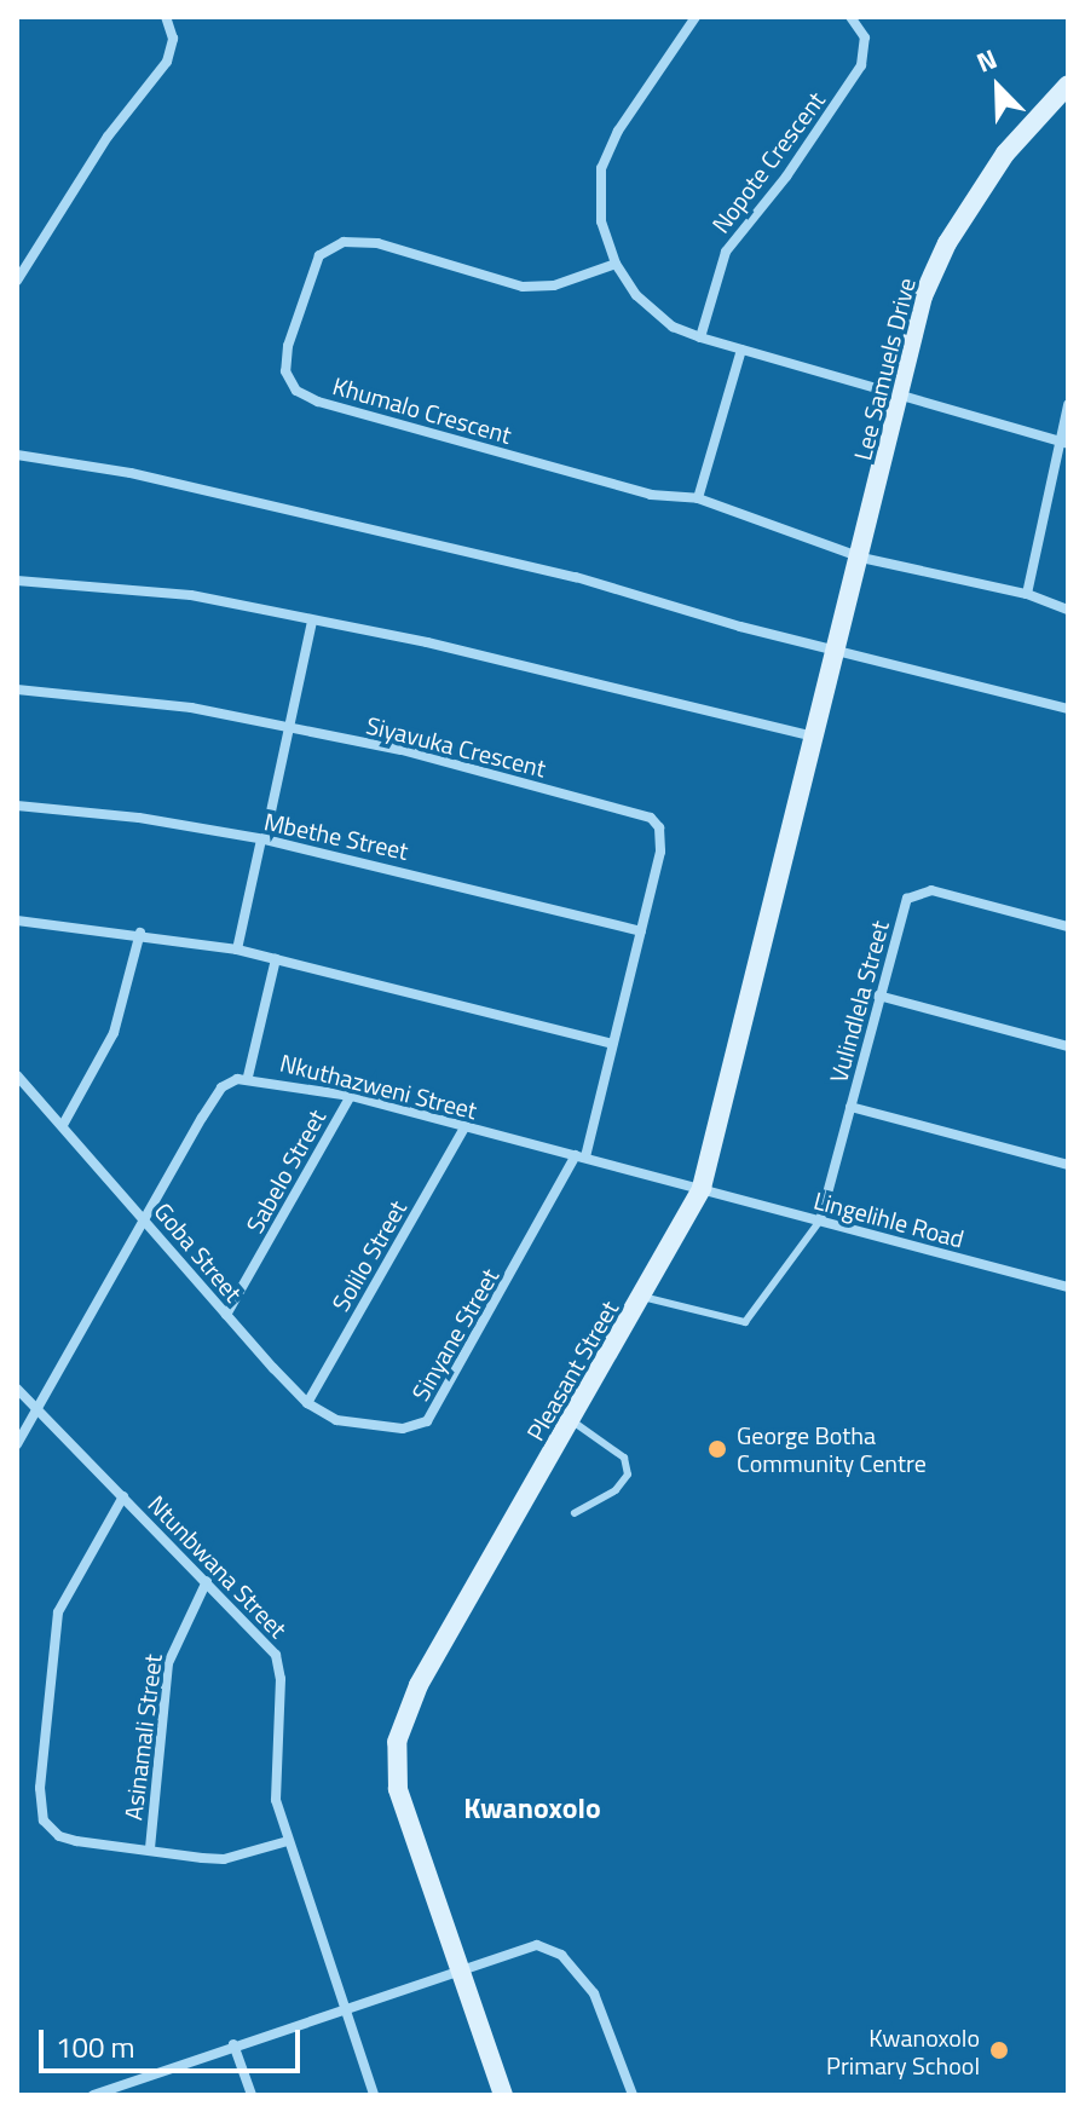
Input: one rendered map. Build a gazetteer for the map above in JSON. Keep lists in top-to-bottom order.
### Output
{
  "streets": {
    "street": [
      "Nopote Crescent",
      "Lee Samuels Drive",
      "Khumalo Crescent",
      "Siyavuka Crescent",
      "Mbethe Street",
      "Vulindlela Street",
      "Nkuthazweni Street",
      "Sabelo Street",
      "Lingelihle Road",
      "Goba Street",
      "Solilo Street",
      "Sinyane Street",
      "Pleasant Street",
      "Ntunbwana Street",
      "Asinamali Street"
    ]
  },
  "crossings": [
    ["Lee Samuels Drive", "Khumalo Crescent"],
    ["Lee Samuels Drive", "Pleasant Street"],
    ["Siyavuka Crescent", "Mbethe Street"],
    ["Siyavuka Crescent", "Nkuthazweni Street"],
    ["Siyavuka Crescent", "Sinyane Street"],
    ["Vulindlela Street", "Lingelihle Road"],
    ["Nkuthazweni Street", "Sabelo Street"],
    ["Nkuthazweni Street", "Lingelihle Road"],
    ["Nkuthazweni Street", "Goba Street"],
    ["Nkuthazweni Street", "Solilo Street"],
    ["Nkuthazweni Street", "Sinyane Street"],
    ["Nkuthazweni Street", "Pleasant Street"],
    ["Nkuthazweni Street", "Ntunbwana Street"],
    ["Sabelo Street", "Goba Street"],
    ["Lingelihle Road", "Pleasant Street"],
    ["Goba Street", "Solilo Street"],
    ["Goba Street", "Sinyane Street"],
    ["Solilo Street", "Sinyane Street"],
    ["Ntunbwana Street", "Asinamali Street"]
  ],
  "districts": ["Kwanoxolo"],
  "places": ["George Botha Community Centre", "Kwanoxolo Primary School"],
  "scale_bar": "100 m",
  "north": "top left"
}
